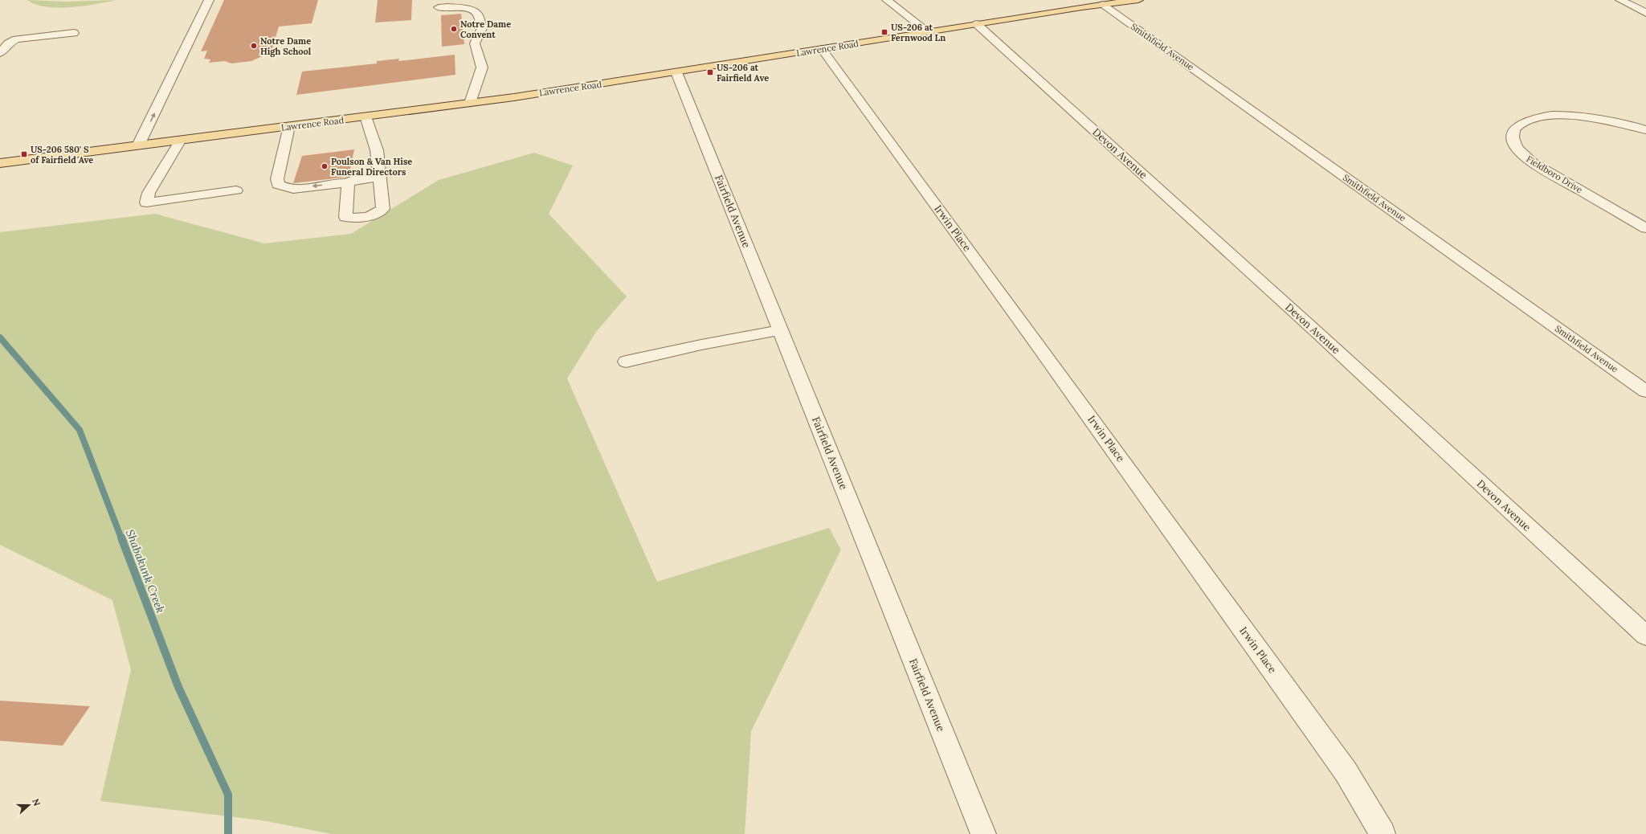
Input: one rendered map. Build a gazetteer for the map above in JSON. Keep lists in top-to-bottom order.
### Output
{
  "streets": {
    "main road": ["Lawrence Road"],
    "street": [
      "Smithfield Avenue",
      "Devon Avenue",
      "Fieldboro Drive",
      "Fairfield Avenue",
      "Irwin Place"
    ]
  },
  "crossings": [
    ["Smithfield Avenue", "Lawrence Road"],
    ["Lawrence Road", "Devon Avenue"],
    ["Lawrence Road", "Fairfield Avenue"],
    ["Lawrence Road", "Irwin Place"]
  ],
  "water": ["Shabakunk Creek"],
  "places": {
    "other": ["Notre Dame Convent", "Notre Dame High School", "Poulson & Van Hise Funeral Directors"],
    "transit": ["US-206 at Fernwood Ln", "US-206 at Fairfield Ave", "US-206 580' S of Fairfield Ave"]
  },
  "north": "right"
}
